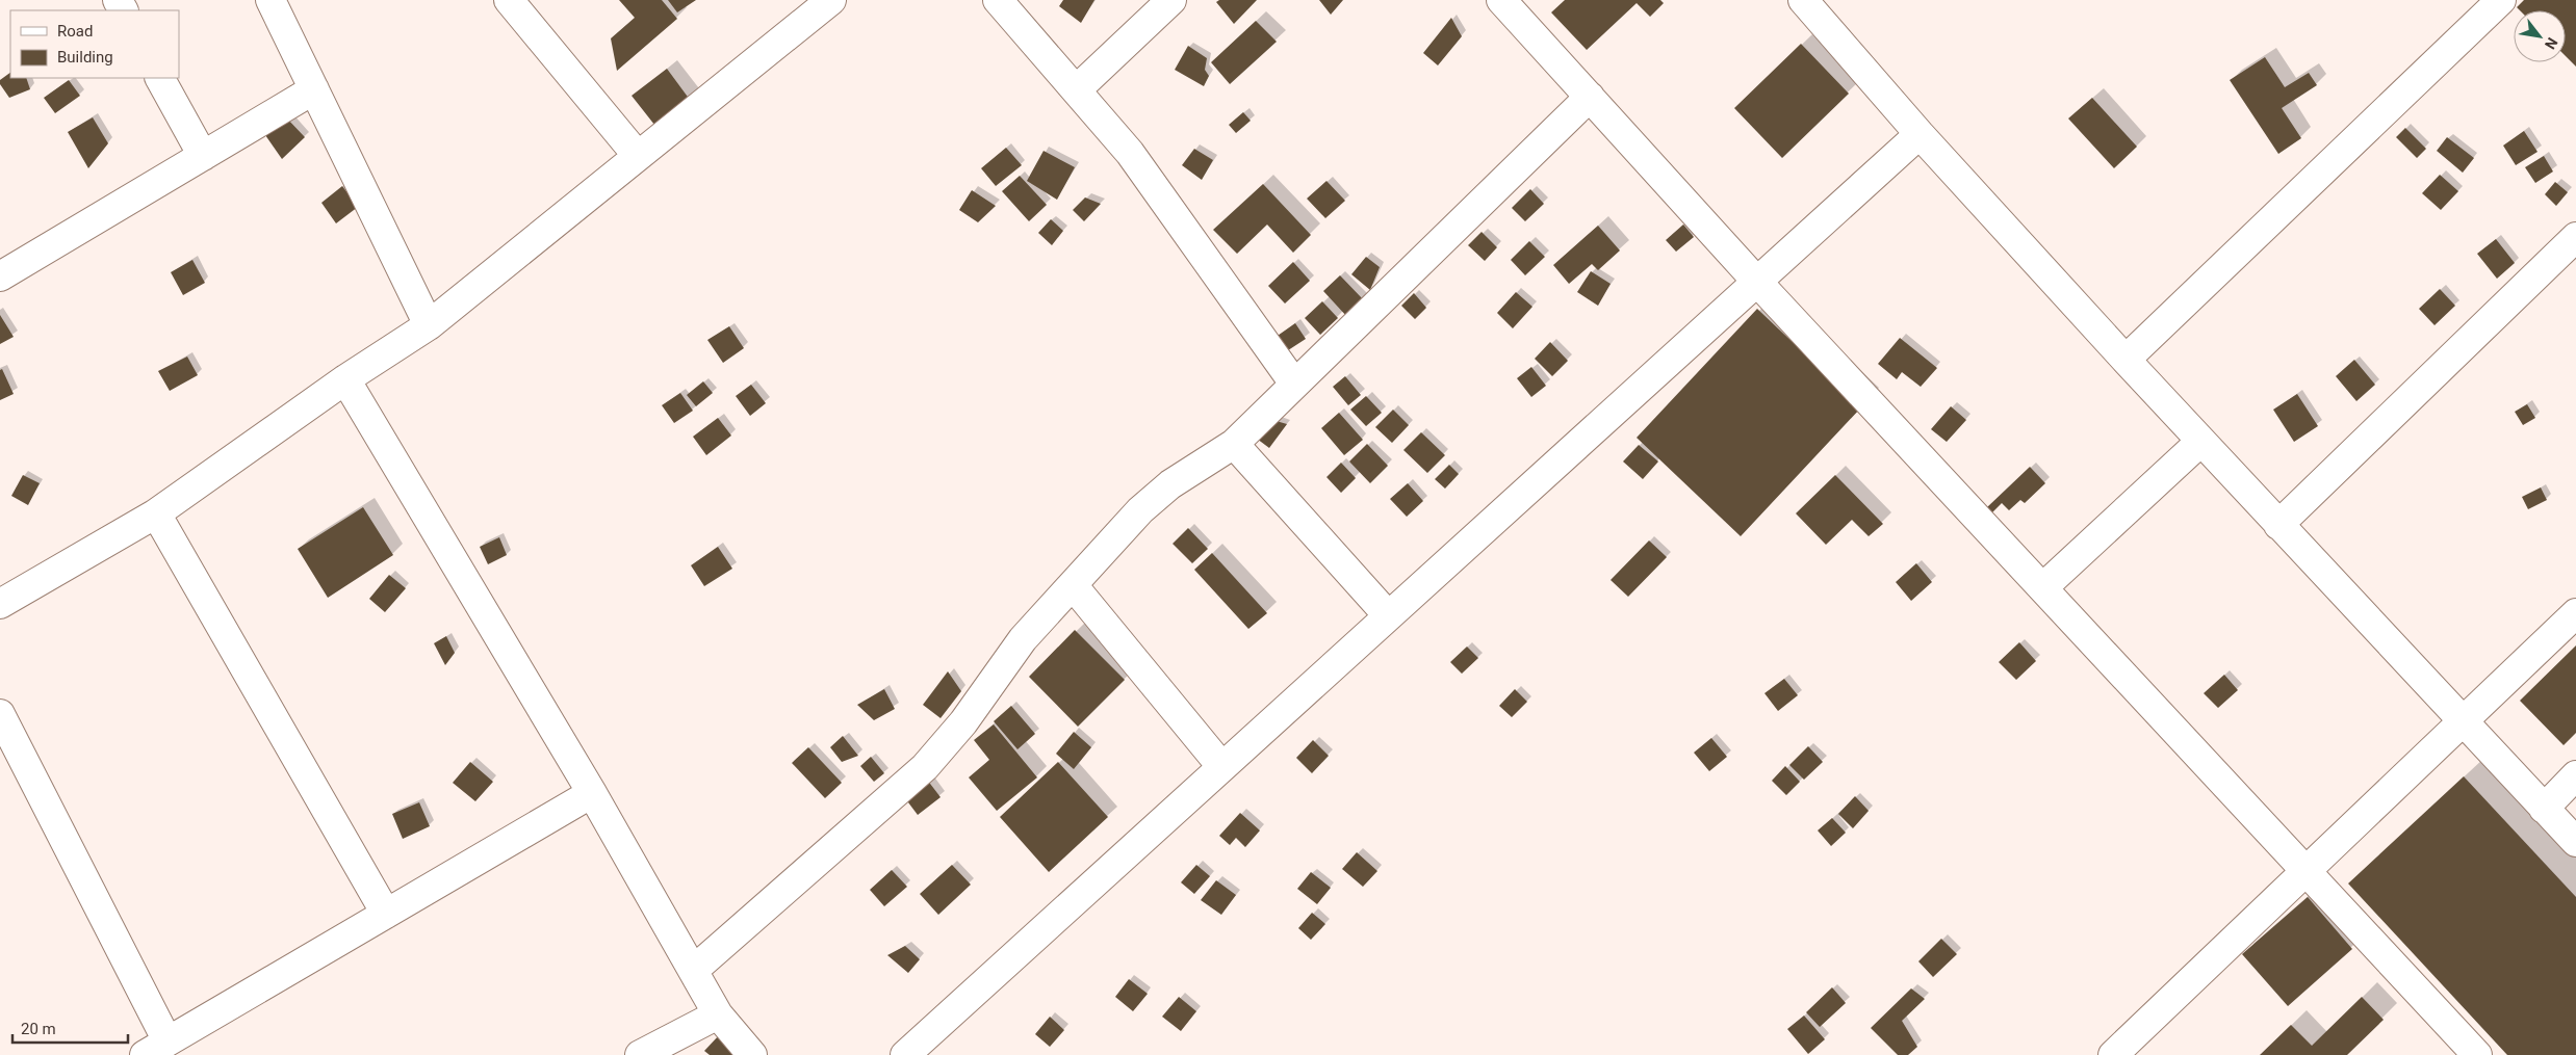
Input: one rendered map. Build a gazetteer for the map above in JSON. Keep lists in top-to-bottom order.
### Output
{
  "legend": ["Road", "Building"],
  "scale_bar": "20 m",
  "north": "bottom right"
}
